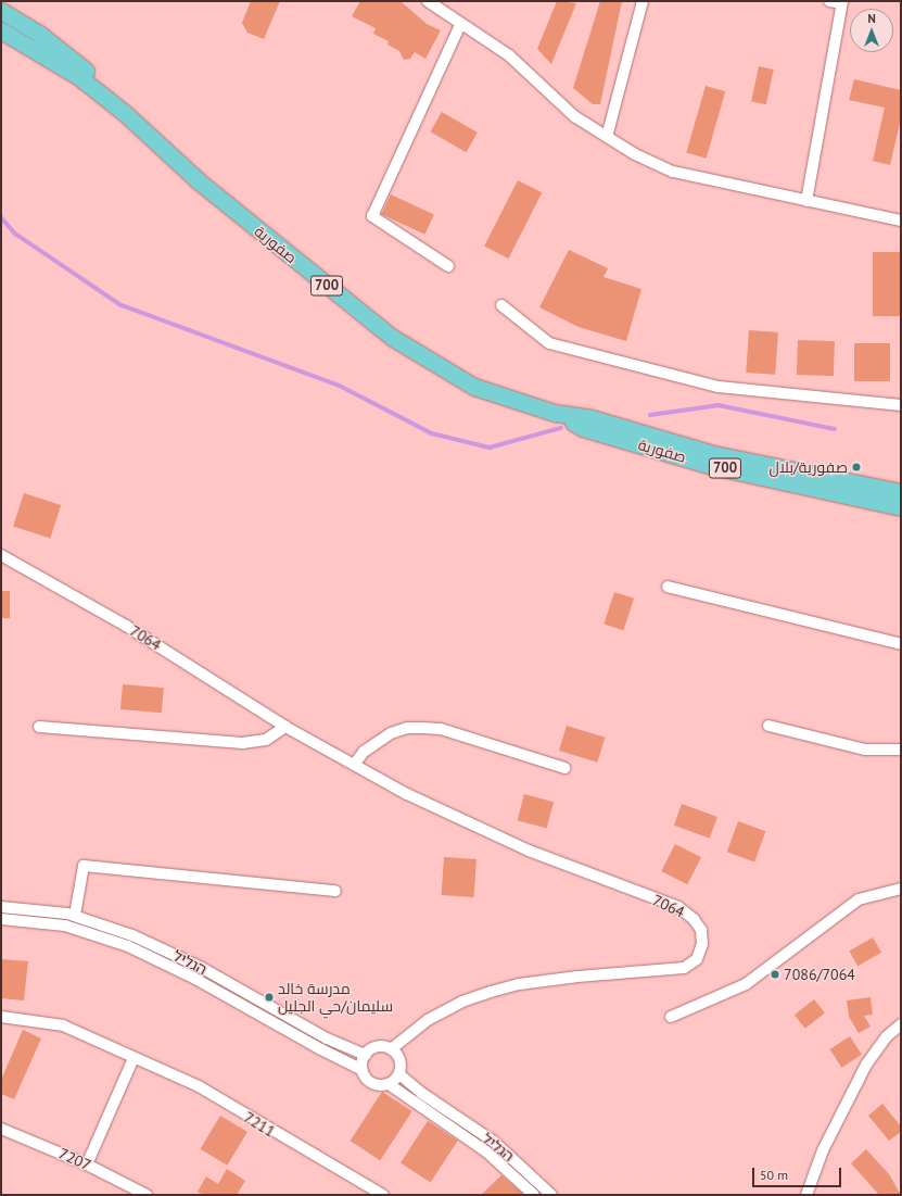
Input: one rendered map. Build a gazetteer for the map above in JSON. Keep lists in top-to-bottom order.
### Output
{
  "streets": {
    "main road": ["صفورية", "700"],
    "street": [
      "7064",
      "הגליל",
      "7211",
      "7207"
    ]
  },
  "crossings": [
    ["صفورية", "700"],
    ["7064", "הגליל"]
  ],
  "places": ["صفورية/بلال", "7086/7064", "مدرسة خالد سليمان/حي الجليل"],
  "scale_bar": "50 m",
  "north": "top"
}
